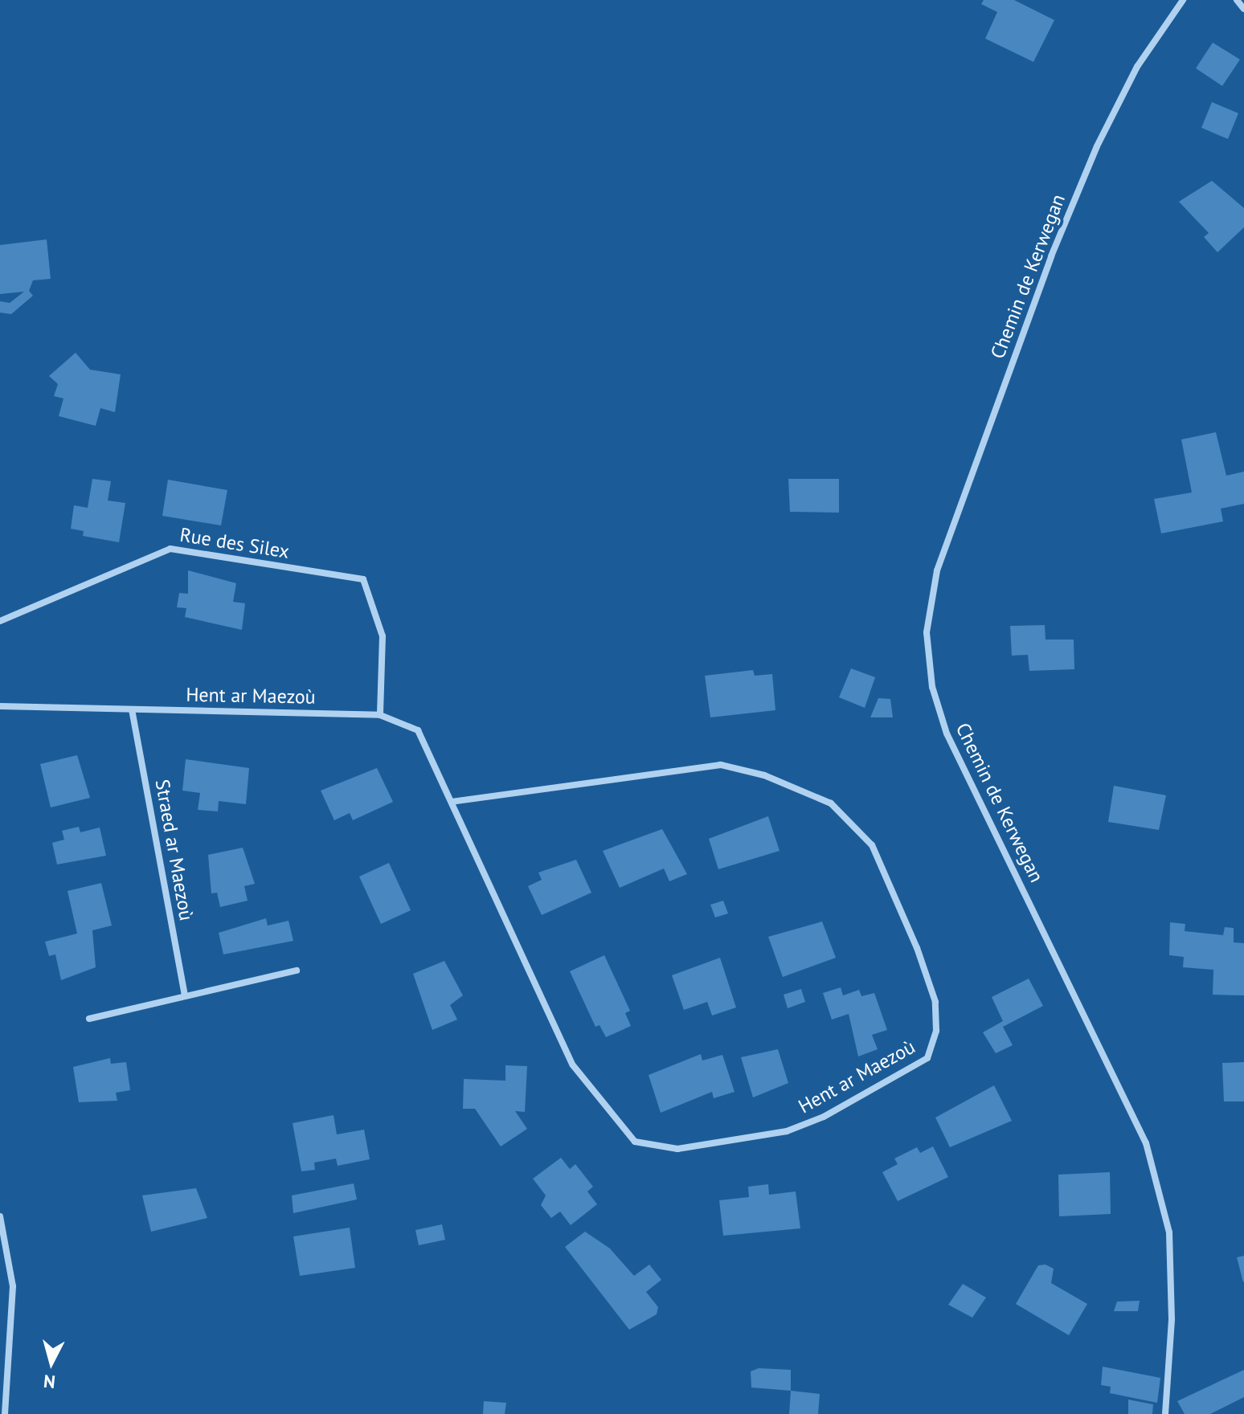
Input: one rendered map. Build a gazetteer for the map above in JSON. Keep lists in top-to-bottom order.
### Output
{
  "streets": {
    "street": [
      "Chemin de Kerwegan",
      "Rue des Silex",
      "Hent ar Maezoù",
      "Straed ar Maezoù"
    ]
  },
  "crossings": [
    ["Rue des Silex", "Hent ar Maezoù"],
    ["Hent ar Maezoù", "Straed ar Maezoù"]
  ],
  "north": "bottom"
}
